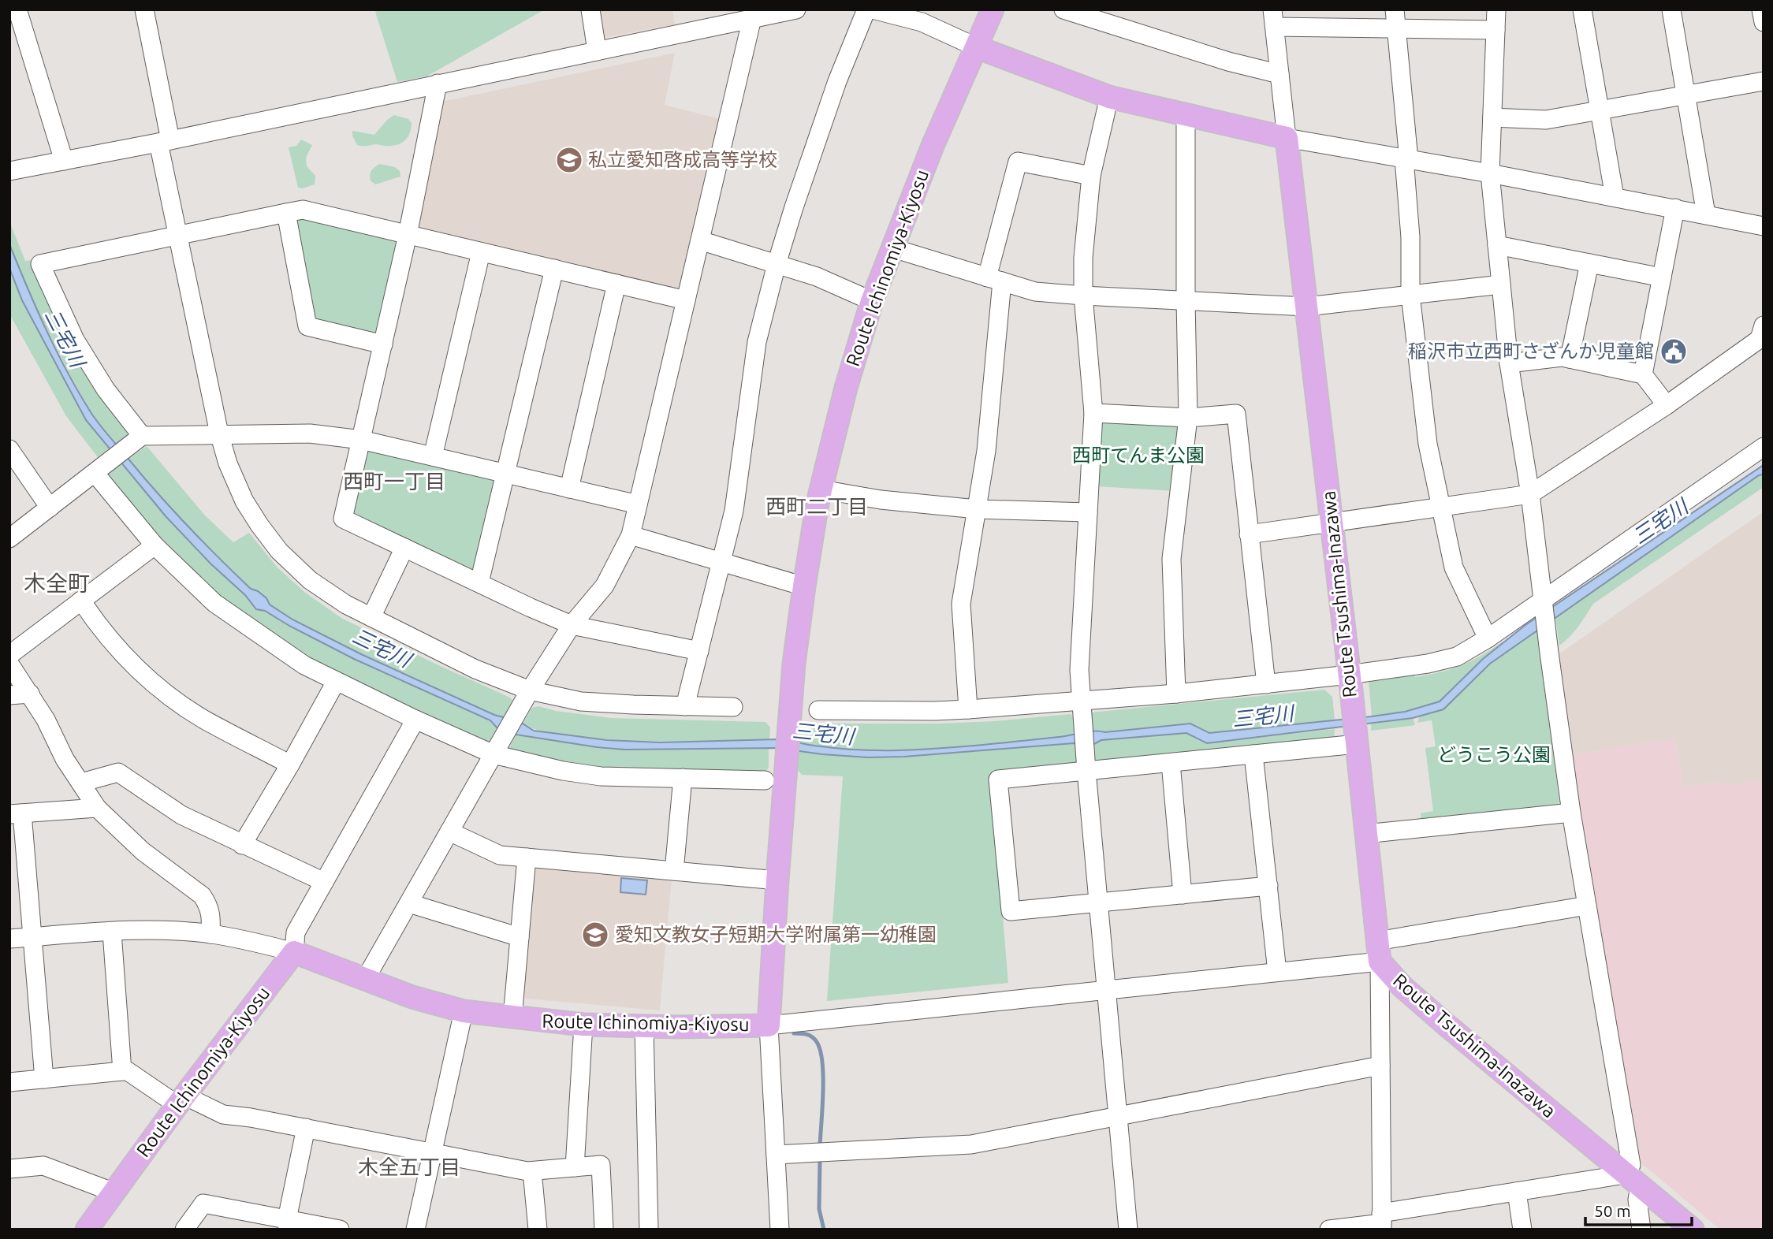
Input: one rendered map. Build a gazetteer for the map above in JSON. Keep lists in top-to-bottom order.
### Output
{
  "streets": {
    "main road": ["Route Ichinomiya-Kiyosu", "Route Tsushima-Inazawa"]
  },
  "districts": [
    "西町一丁目",
    "西町二丁目",
    "木全町",
    "木全五丁目"
  ],
  "water": ["三宅川"],
  "parks": ["西町てんま公園", "どうこう公園"],
  "places": {
    "school or university": ["私立愛知啓成高等学校", "愛知文教女子短期大学附属第一幼稚園"],
    "public building": ["稲沢市立西町さざんか児童館"]
  },
  "scale_bar": "50 m"
}
